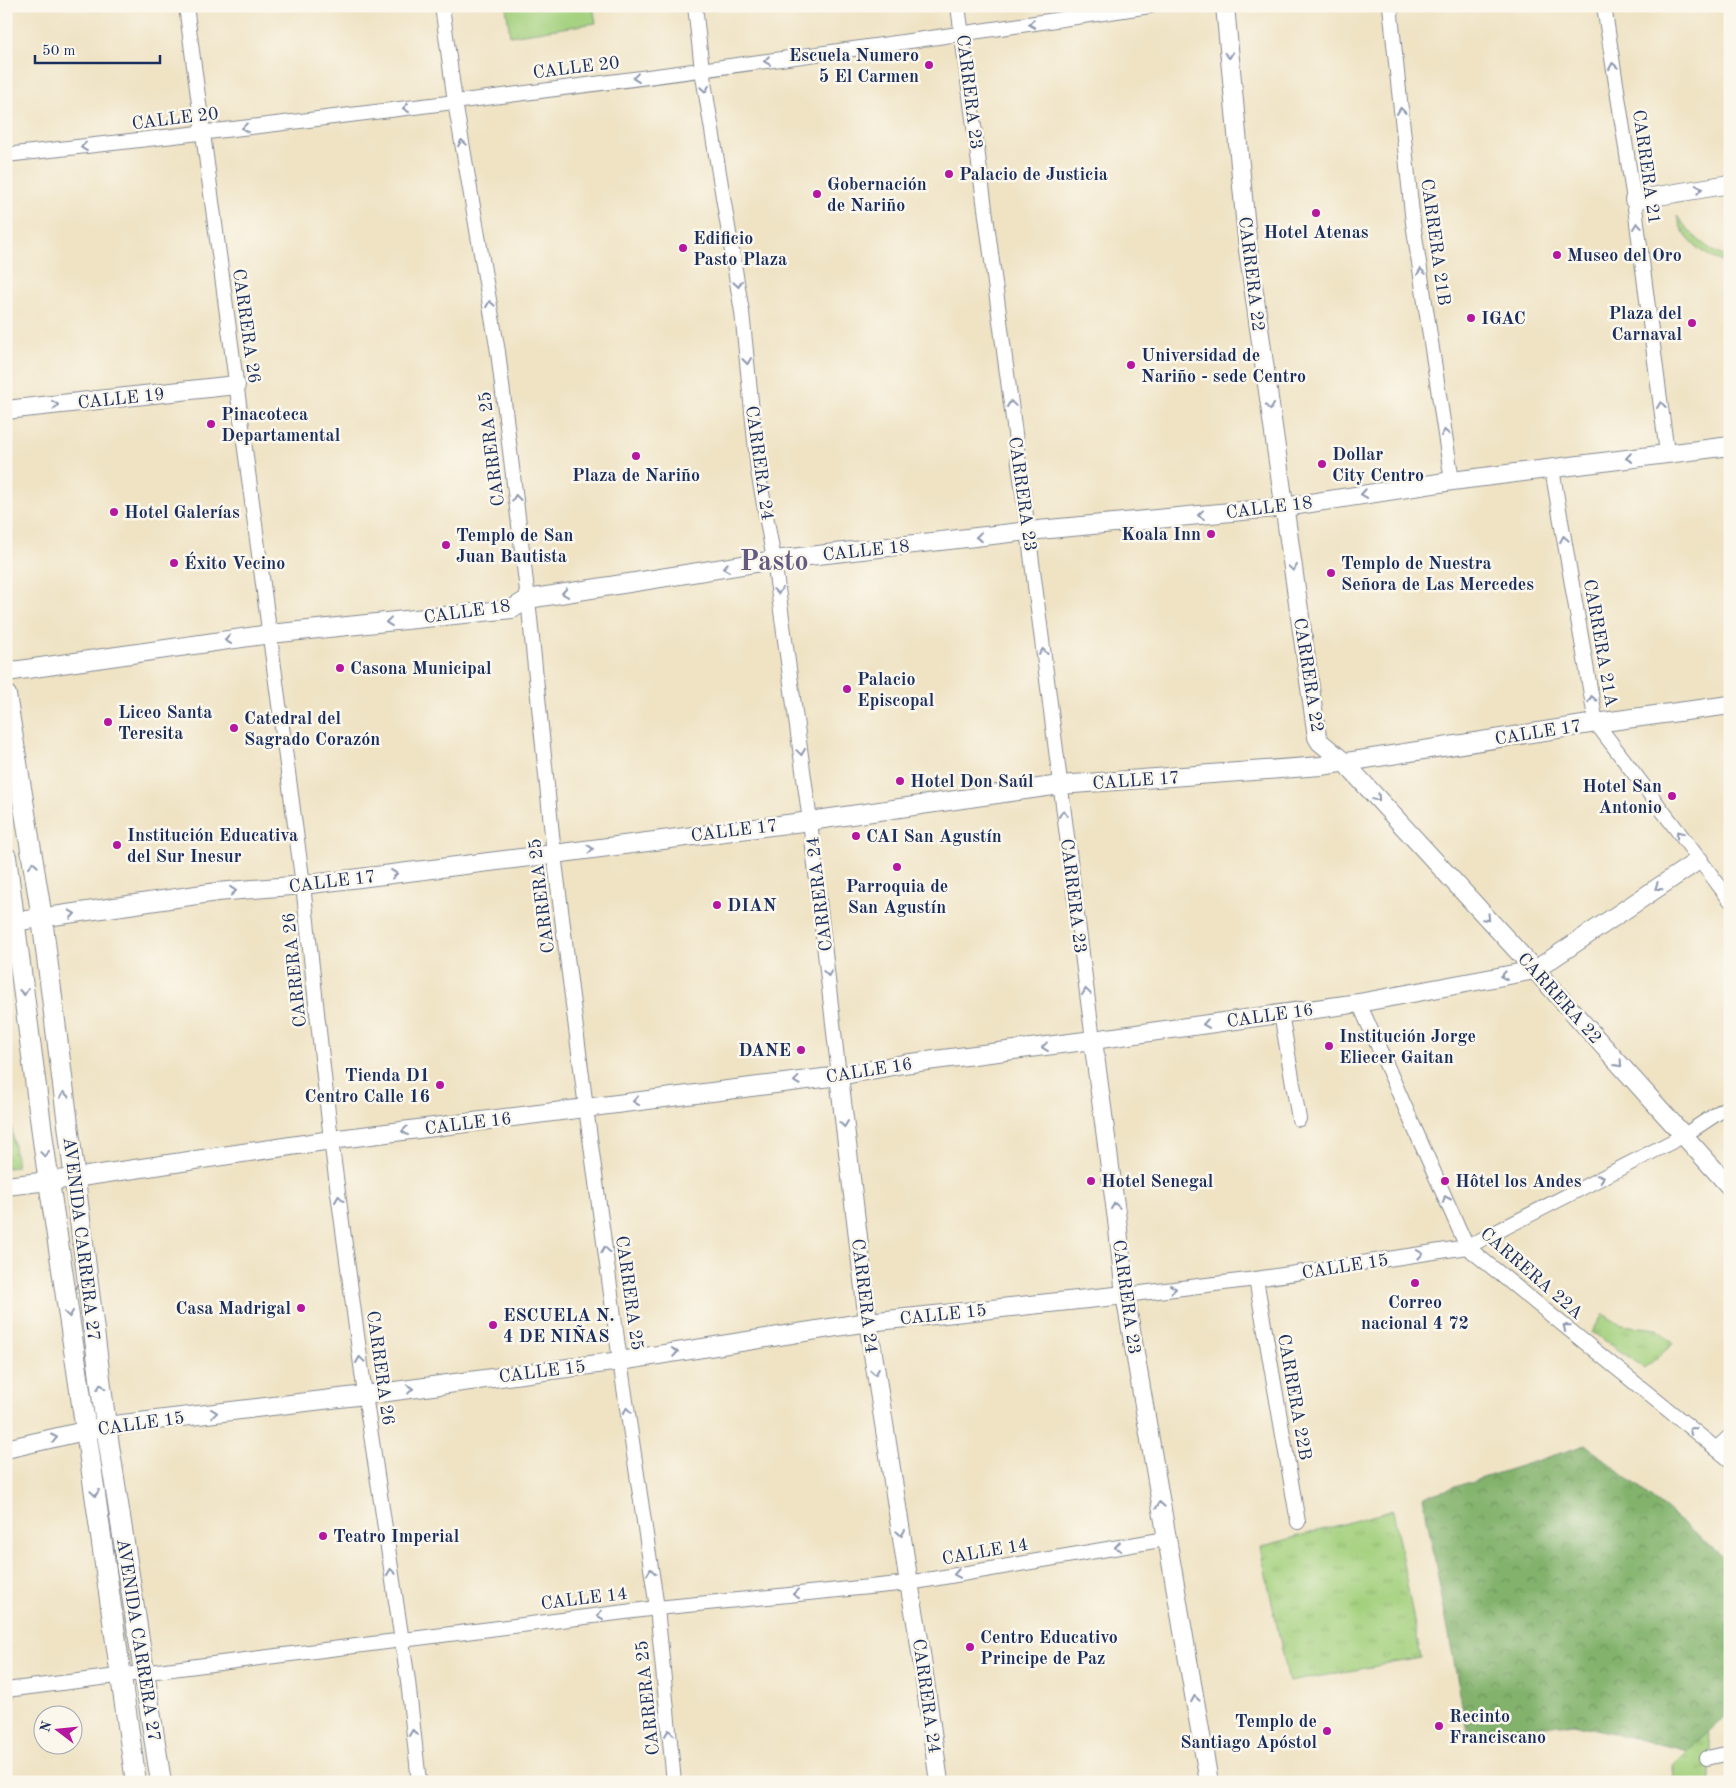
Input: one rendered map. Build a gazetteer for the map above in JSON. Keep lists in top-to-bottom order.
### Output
{
  "streets": {
    "main road": ["AVENIDA CARRERA 27"],
    "street": [
      "CALLE 20",
      "CARRERA 23",
      "CARRERA 21",
      "CARRERA 21B",
      "CARRERA 22",
      "CARRERA 26",
      "CALLE 19",
      "CARRERA 25",
      "CARRERA 24",
      "CALLE 18",
      "CARRERA 21A",
      "CALLE 17",
      "CALLE 16",
      "CALLE 15",
      "CARRERA 22A",
      "CARRERA 22B",
      "CALLE 14"
    ]
  },
  "crossings": [
    ["CALLE 20", "CARRERA 23"],
    ["CALLE 20", "CARRERA 26"],
    ["CALLE 20", "CARRERA 25"],
    ["CALLE 20", "CARRERA 24"],
    ["CARRERA 23", "CALLE 18"],
    ["CARRERA 23", "CALLE 17"],
    ["CARRERA 23", "CALLE 16"],
    ["CARRERA 23", "CALLE 15"],
    ["CARRERA 23", "CALLE 14"],
    ["CARRERA 21", "CALLE 18"],
    ["CARRERA 21B", "CALLE 18"],
    ["CARRERA 22", "CALLE 18"],
    ["CARRERA 22", "CALLE 17"],
    ["CARRERA 22", "CALLE 16"],
    ["CARRERA 22", "CALLE 15"],
    ["CARRERA 26", "CALLE 19"],
    ["CARRERA 26", "CALLE 18"],
    ["CARRERA 26", "CALLE 17"],
    ["CARRERA 26", "CALLE 16"],
    ["CARRERA 26", "CALLE 15"],
    ["CARRERA 26", "CALLE 14"],
    ["CARRERA 25", "CALLE 18"],
    ["CARRERA 25", "CALLE 17"],
    ["CARRERA 25", "CALLE 16"],
    ["CARRERA 25", "CALLE 15"],
    ["CARRERA 25", "CALLE 14"],
    ["CARRERA 24", "CALLE 18"],
    ["CARRERA 24", "CALLE 17"],
    ["CARRERA 24", "CALLE 16"],
    ["CARRERA 24", "CALLE 15"],
    ["CARRERA 24", "CALLE 14"],
    ["CALLE 18", "CARRERA 21A"],
    ["CARRERA 21A", "CALLE 17"],
    ["CARRERA 21A", "CALLE 16"],
    ["CALLE 17", "AVENIDA CARRERA 27"],
    ["CALLE 16", "AVENIDA CARRERA 27"],
    ["CALLE 16", "CARRERA 22A"],
    ["AVENIDA CARRERA 27", "CALLE 15"],
    ["AVENIDA CARRERA 27", "CALLE 14"],
    ["CALLE 15", "CARRERA 22A"],
    ["CALLE 15", "CARRERA 22B"]
  ],
  "one_way": [
    "CALLE 20",
    "CARRERA 23",
    "CARRERA 21",
    "CARRERA 21B",
    "CARRERA 22",
    "CARRERA 26",
    "CALLE 19",
    "CARRERA 25",
    "CARRERA 24",
    "CALLE 18",
    "CARRERA 21A",
    "CALLE 17",
    "CALLE 16",
    "CALLE 15",
    "CARRERA 22A",
    "CALLE 14"
  ],
  "districts": ["Pasto"],
  "places": [
    "Escuela Numero 5 El Carmen",
    "Palacio de Justicia",
    "Gobernación de Nariño",
    "Hotel Atenas",
    "Edificio Pasto Plaza",
    "Museo del Oro",
    "IGAC",
    "Plaza del Carnaval",
    "Universidad de Nariño - sede Centro",
    "Pinacoteca Departamental",
    "Plaza de Nariño",
    "Dollar City Centro",
    "Hotel Galerías",
    "Koala Inn",
    "Templo de San Juan Bautista",
    "Éxito Vecino",
    "Templo de Nuestra Señora de Las Mercedes",
    "Casona Municipal",
    "Palacio Episcopal",
    "Liceo Santa Teresita",
    "Catedral del Sagrado Corazón",
    "Hotel Don Saúl",
    "Hotel San Antonio",
    "CAI San Agustín",
    "Institución Educativa del Sur Inesur",
    "Parroquia de San Agustín",
    "DIAN",
    "Institución Jorge Eliecer Gaitan",
    "DANE",
    "Tienda D1 Centro Calle 16",
    "Hotel Senegal",
    "Hôtel los Andes",
    "Correo nacional 4 72",
    "Casa Madrigal",
    "ESCUELA N. 4 DE NIÑAS",
    "Teatro Imperial",
    "Centro Educativo Principe de Paz",
    "Recinto Franciscano",
    "Templo de Santiago Apóstol"
  ],
  "scale_bar": "50 m",
  "north": "left"
}
